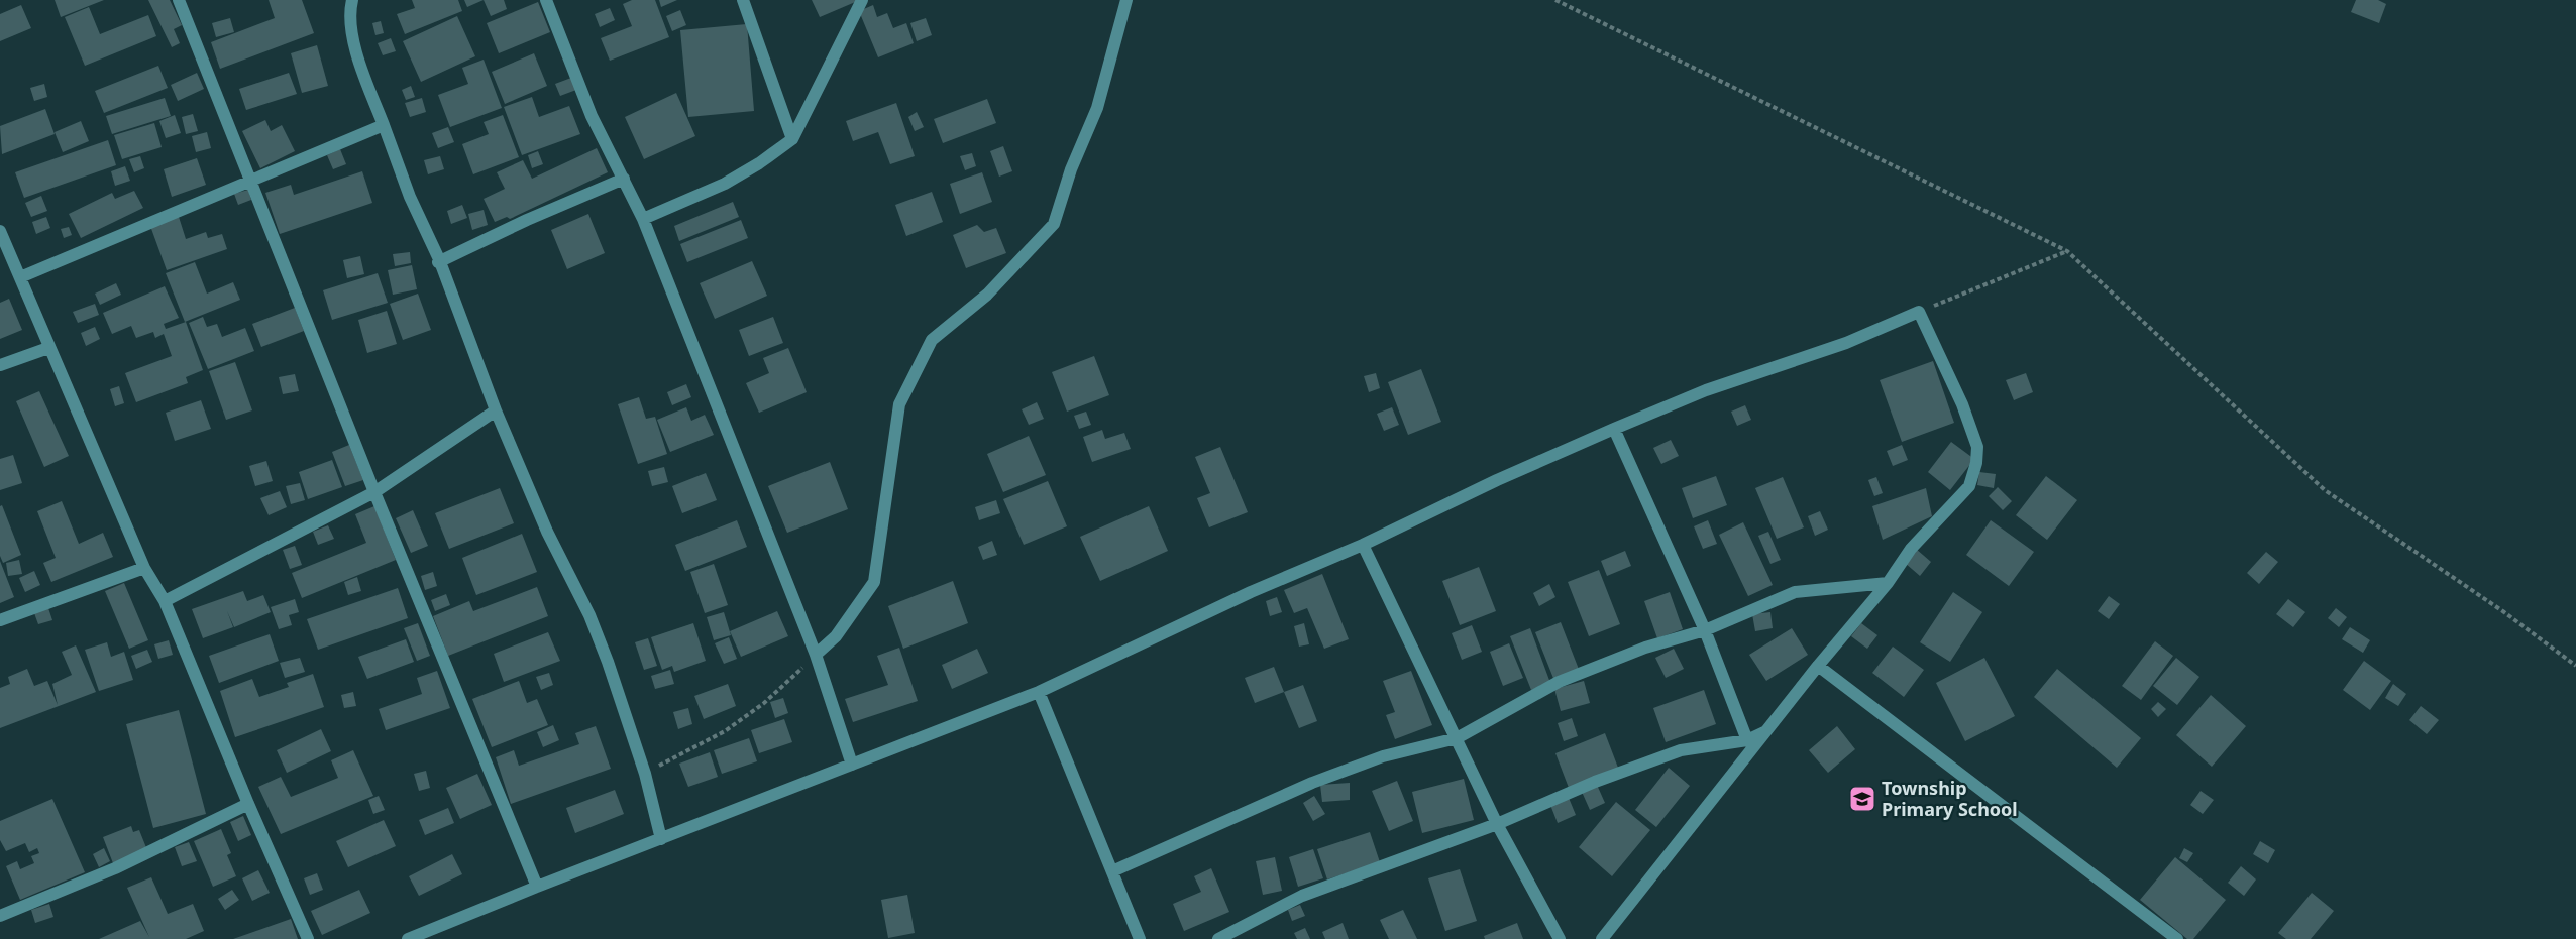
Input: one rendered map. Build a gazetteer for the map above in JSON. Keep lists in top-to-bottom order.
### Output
{
  "places": {
    "school or university": ["Township Primary School"]
  }
}
